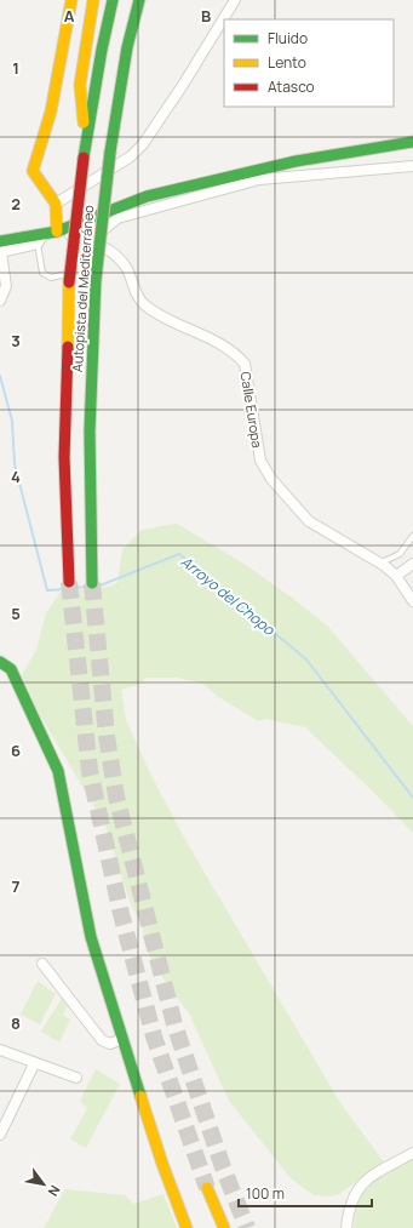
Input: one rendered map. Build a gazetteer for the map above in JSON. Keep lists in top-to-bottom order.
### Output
{
  "streets": {
    "main road": ["Autopista del Mediterráneo"],
    "street": ["Calle Europa"]
  },
  "water": ["Arroyo del Chopo"],
  "legend": ["Fluido", "Lento", "Atasco"],
  "scale_bar": "100 m",
  "north": "bottom right",
  "grid": {
    "columns": ["A", "B"],
    "rows": [
      "1",
      "2",
      "3",
      "4",
      "5",
      "6",
      "7",
      "8"
    ]
  }
}
